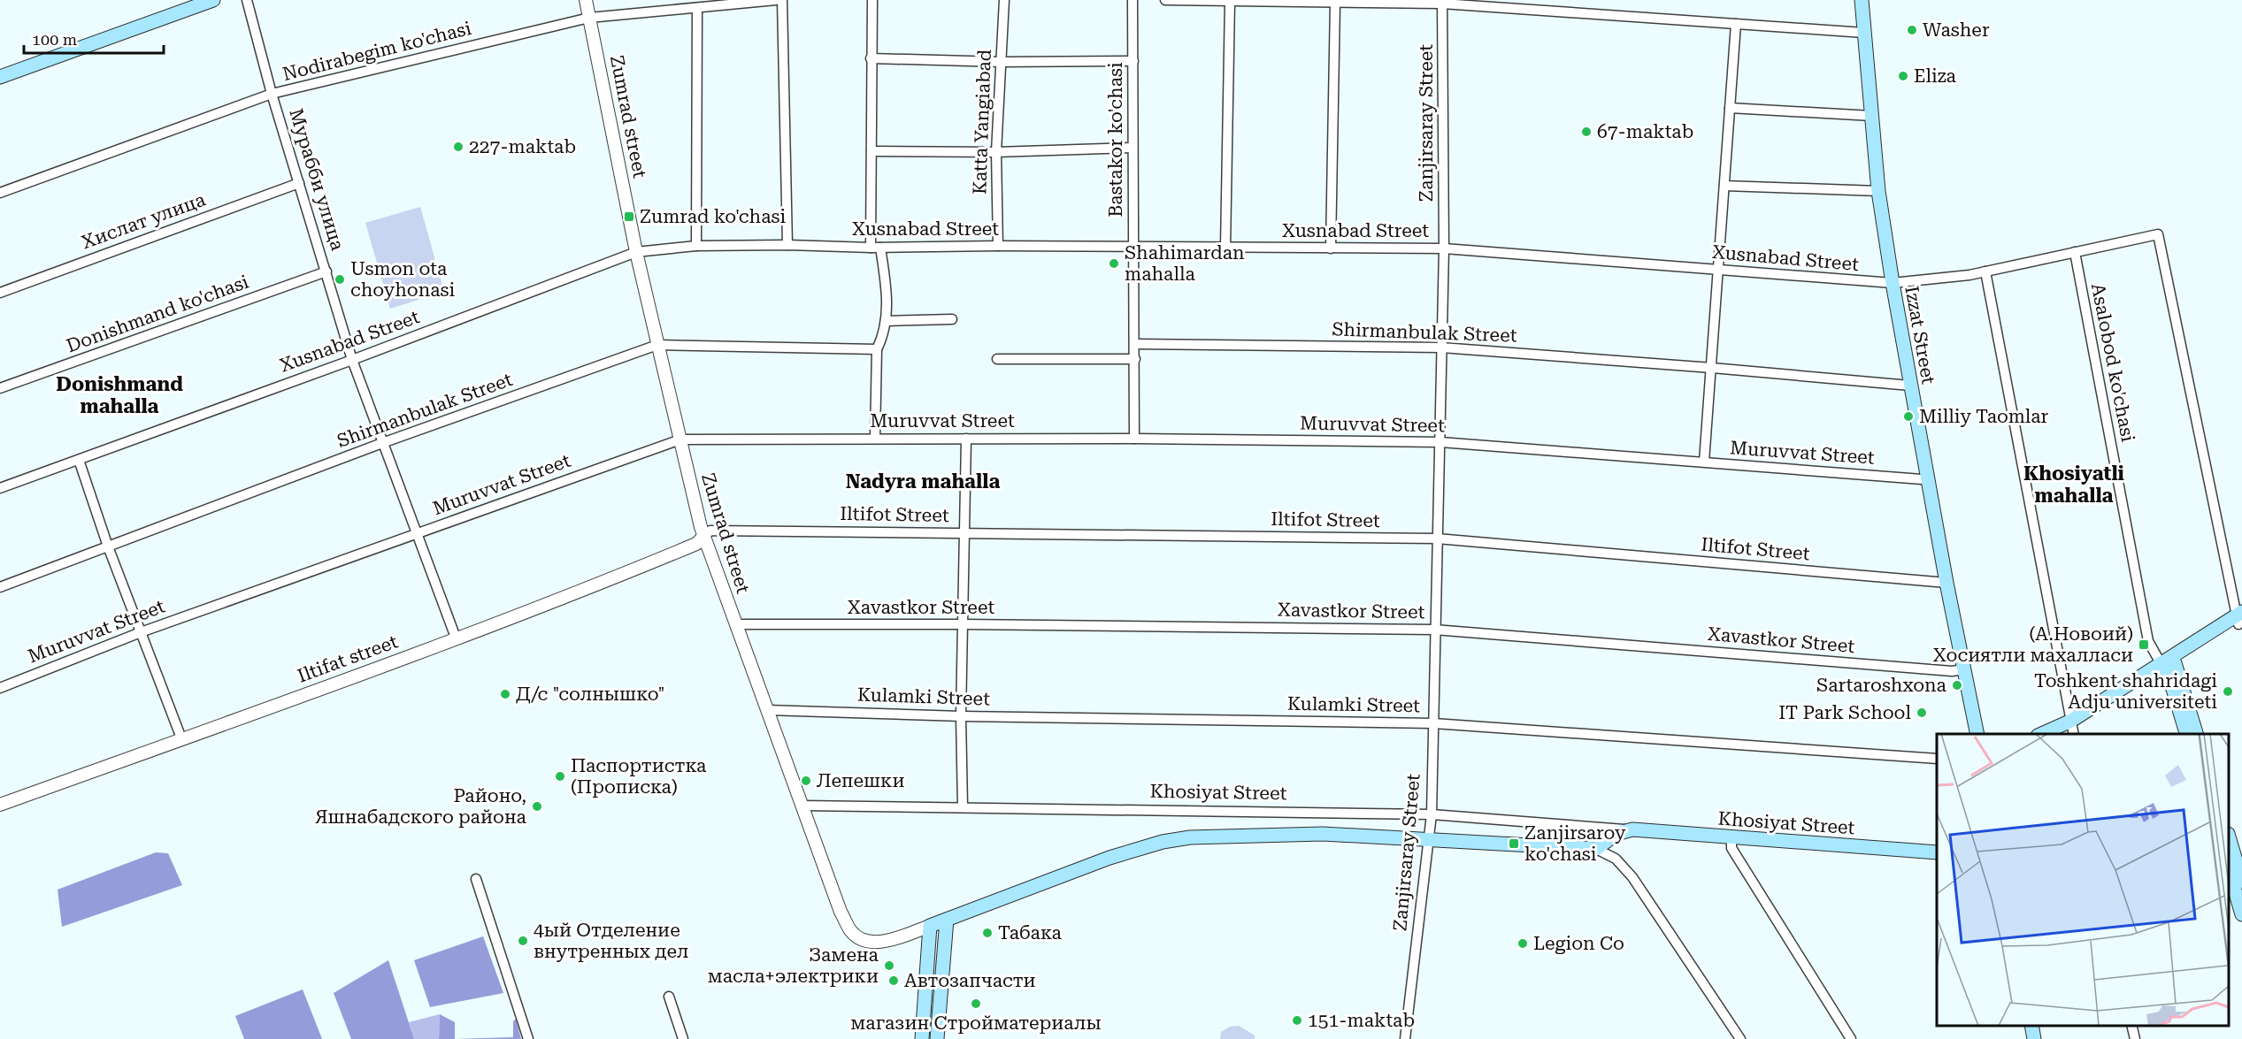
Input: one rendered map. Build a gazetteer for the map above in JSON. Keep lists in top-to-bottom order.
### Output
{
  "streets": {
    "main road": ["Zumrad street", "Izzat Street", "Khosiyat Street"],
    "street": [
      "Nodirabegim ko'chasi",
      "Katta Yangiabad",
      "Zanjirsaray Street",
      "Bastakor ko'chasi",
      "Мурабби улица",
      "Хислат улица",
      "Xusnabad Street",
      "Donishmand ko'chasi",
      "Shirmanbulak Street",
      "Asalobod ko'chasi",
      "Shirmаnbulak Street",
      "Muruvvat Street",
      "Iltifot Street",
      "Xavastkor Street",
      "Iltifаt street",
      "Kulamki Street"
    ]
  },
  "crossings": [
    ["Nodirabegim ko'chasi", "Zumrad street"],
    ["Nodirabegim ko'chasi", "Мурабби улица"],
    ["Zumrad street", "Xusnabad Street"],
    ["Zumrad street", "Shirmаnbulak Street"],
    ["Zumrad street", "Muruvvat Street"],
    ["Zumrad street", "Iltifot Street"],
    ["Zumrad street", "Xavastkor Street"],
    ["Zumrad street", "Iltifаt street"],
    ["Zumrad street", "Kulamki Street"],
    ["Zumrad street", "Khosiyat Street"],
    ["Katta Yangiabad", "Xusnabad Street"],
    ["Zanjirsaray Street", "Xusnabad Street"],
    ["Zanjirsaray Street", "Shirmanbulak Street"],
    ["Zanjirsaray Street", "Muruvvat Street"],
    ["Zanjirsaray Street", "Iltifot Street"],
    ["Zanjirsaray Street", "Xavastkor Street"],
    ["Zanjirsaray Street", "Kulamki Street"],
    ["Zanjirsaray Street", "Khosiyat Street"],
    ["Bastakor ko'chasi", "Xusnabad Street"],
    ["Bastakor ko'chasi", "Shirmanbulak Street"],
    ["Bastakor ko'chasi", "Muruvvat Street"],
    ["Мурабби улица", "Хислат улица"],
    ["Мурабби улица", "Xusnabad Street"],
    ["Мурабби улица", "Donishmand ko'chasi"],
    ["Мурабби улица", "Shirmаnbulak Street"],
    ["Мурабби улица", "Muruvvat Street"],
    ["Мурабби улица", "Iltifаt street"],
    ["Xusnabad Street", "Izzat Street"],
    ["Xusnabad Street", "Asalobod ko'chasi"],
    ["Shirmanbulak Street", "Izzat Street"],
    ["Izzat Street", "Muruvvat Street"],
    ["Izzat Street", "Iltifot Street"],
    ["Izzat Street", "Xavastkor Street"],
    ["Iltifot Street", "Iltifаt street"]
  ],
  "districts": ["Donishmand mahalla", "Khosiyatli mahalla", "Nadyra mahalla"],
  "places": {
    "other": [
      "Washer",
      "Eliza",
      "67-maktab",
      "227-maktab",
      "Shahimardan mahalla",
      "Usmon ota choyhonasi",
      "Milliy Taomlar",
      "Sartaroshxona",
      "Toshkent shahridagi Adju universiteti",
      "Д/с \"солнышко\"",
      "IT Park School",
      "Паспортистка (Прописка)",
      "Лепешки",
      "Районо, Яшнабадского района",
      "Табака",
      "4ый Отделение внутренных дел",
      "Legion Co",
      "Замена масла+электрики",
      "Автозапчасти",
      "магазин Стройматериалы",
      "151-maktab"
    ],
    "transit": ["Zumrad ko'chasi", "(А.Новоий) Хосиятли махалласи", "Zanjirsaroy ko'chasi"]
  },
  "scale_bar": "100 m"
}
